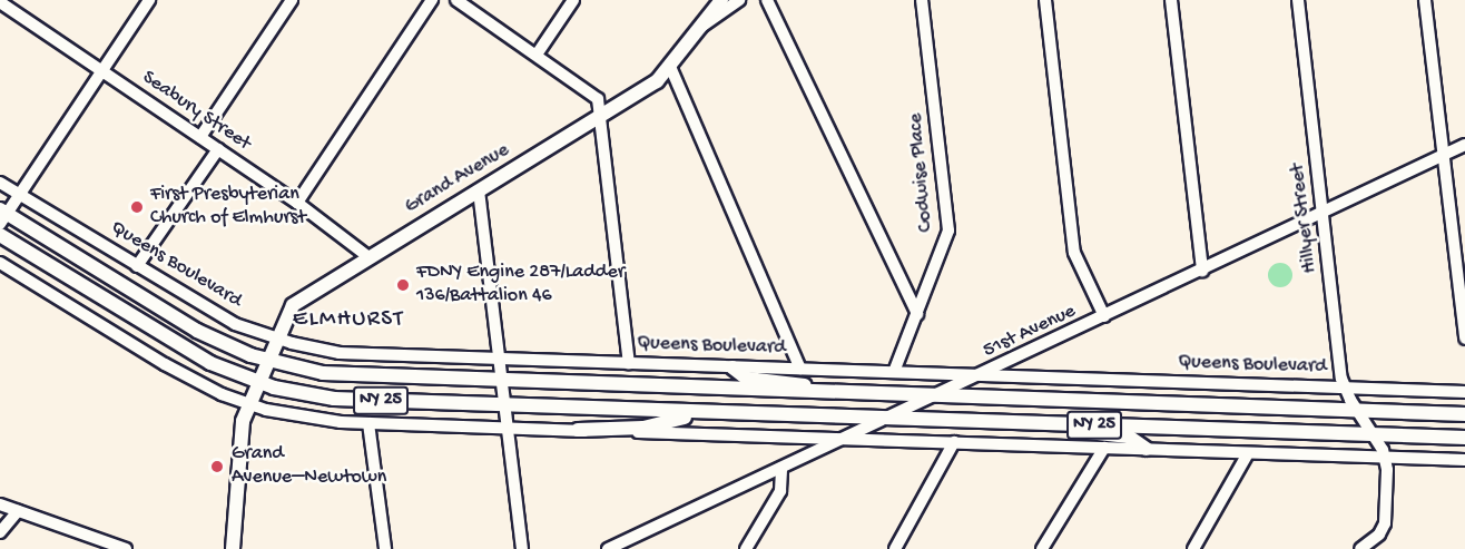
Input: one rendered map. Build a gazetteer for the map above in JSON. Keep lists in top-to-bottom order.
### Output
{
  "streets": {
    "main road": ["Grand Avenue", "Queens Boulevard", "NY 25"],
    "street": [
      "Seabury Street",
      "Codwise Place",
      "Hillyer Street",
      "51st Avenue"
    ]
  },
  "crossings": [
    ["Seabury Street", "Grand Avenue"],
    ["Codwise Place", "Queens Boulevard"],
    ["Grand Avenue", "Queens Boulevard"],
    ["Grand Avenue", "NY 25"],
    ["Hillyer Street", "Queens Boulevard"],
    ["Hillyer Street", "51st Avenue"],
    ["Hillyer Street", "NY 25"],
    ["Queens Boulevard", "51st Avenue"],
    ["51st Avenue", "NY 25"]
  ],
  "districts": ["ELMHURST"],
  "places": ["First Presbyterian Church of Elmhurst", "FDNY Engine 287/Ladder 136/Battalion 46", "Grand Avenue–Newtown"]
}
